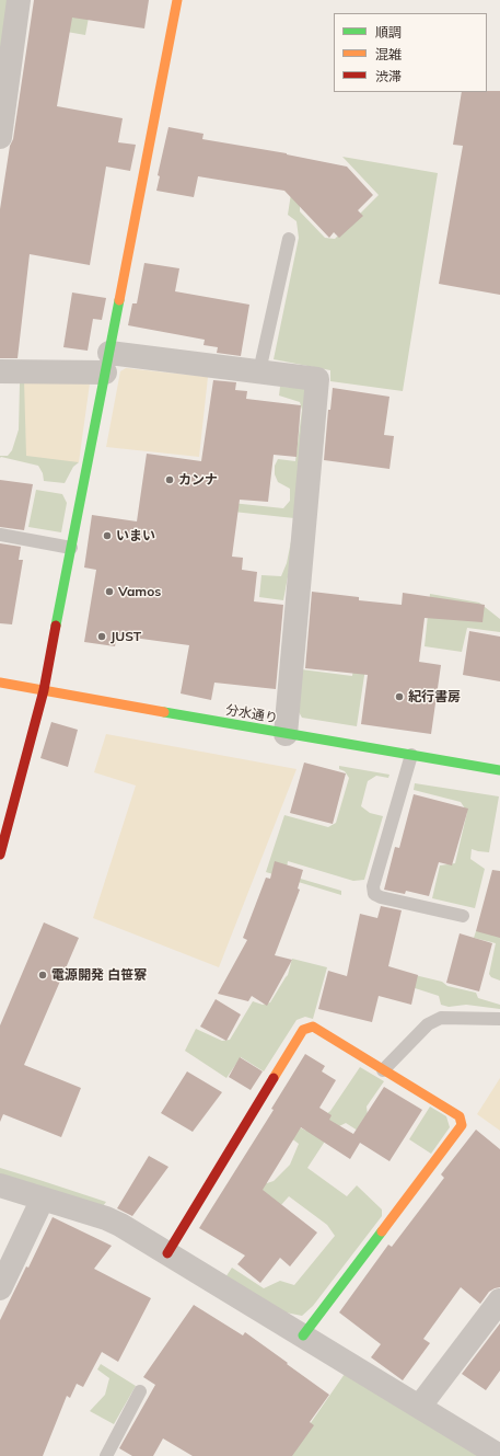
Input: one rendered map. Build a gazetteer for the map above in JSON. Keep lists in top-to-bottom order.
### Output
{
  "streets": {
    "street": ["分水通り"]
  },
  "places": [
    "カンナ",
    "いまい",
    "Vamos",
    "JUST",
    "紀行書房",
    "電源開発 白笹寮"
  ],
  "legend": ["順調", "混雑", "渋滞"]
}
